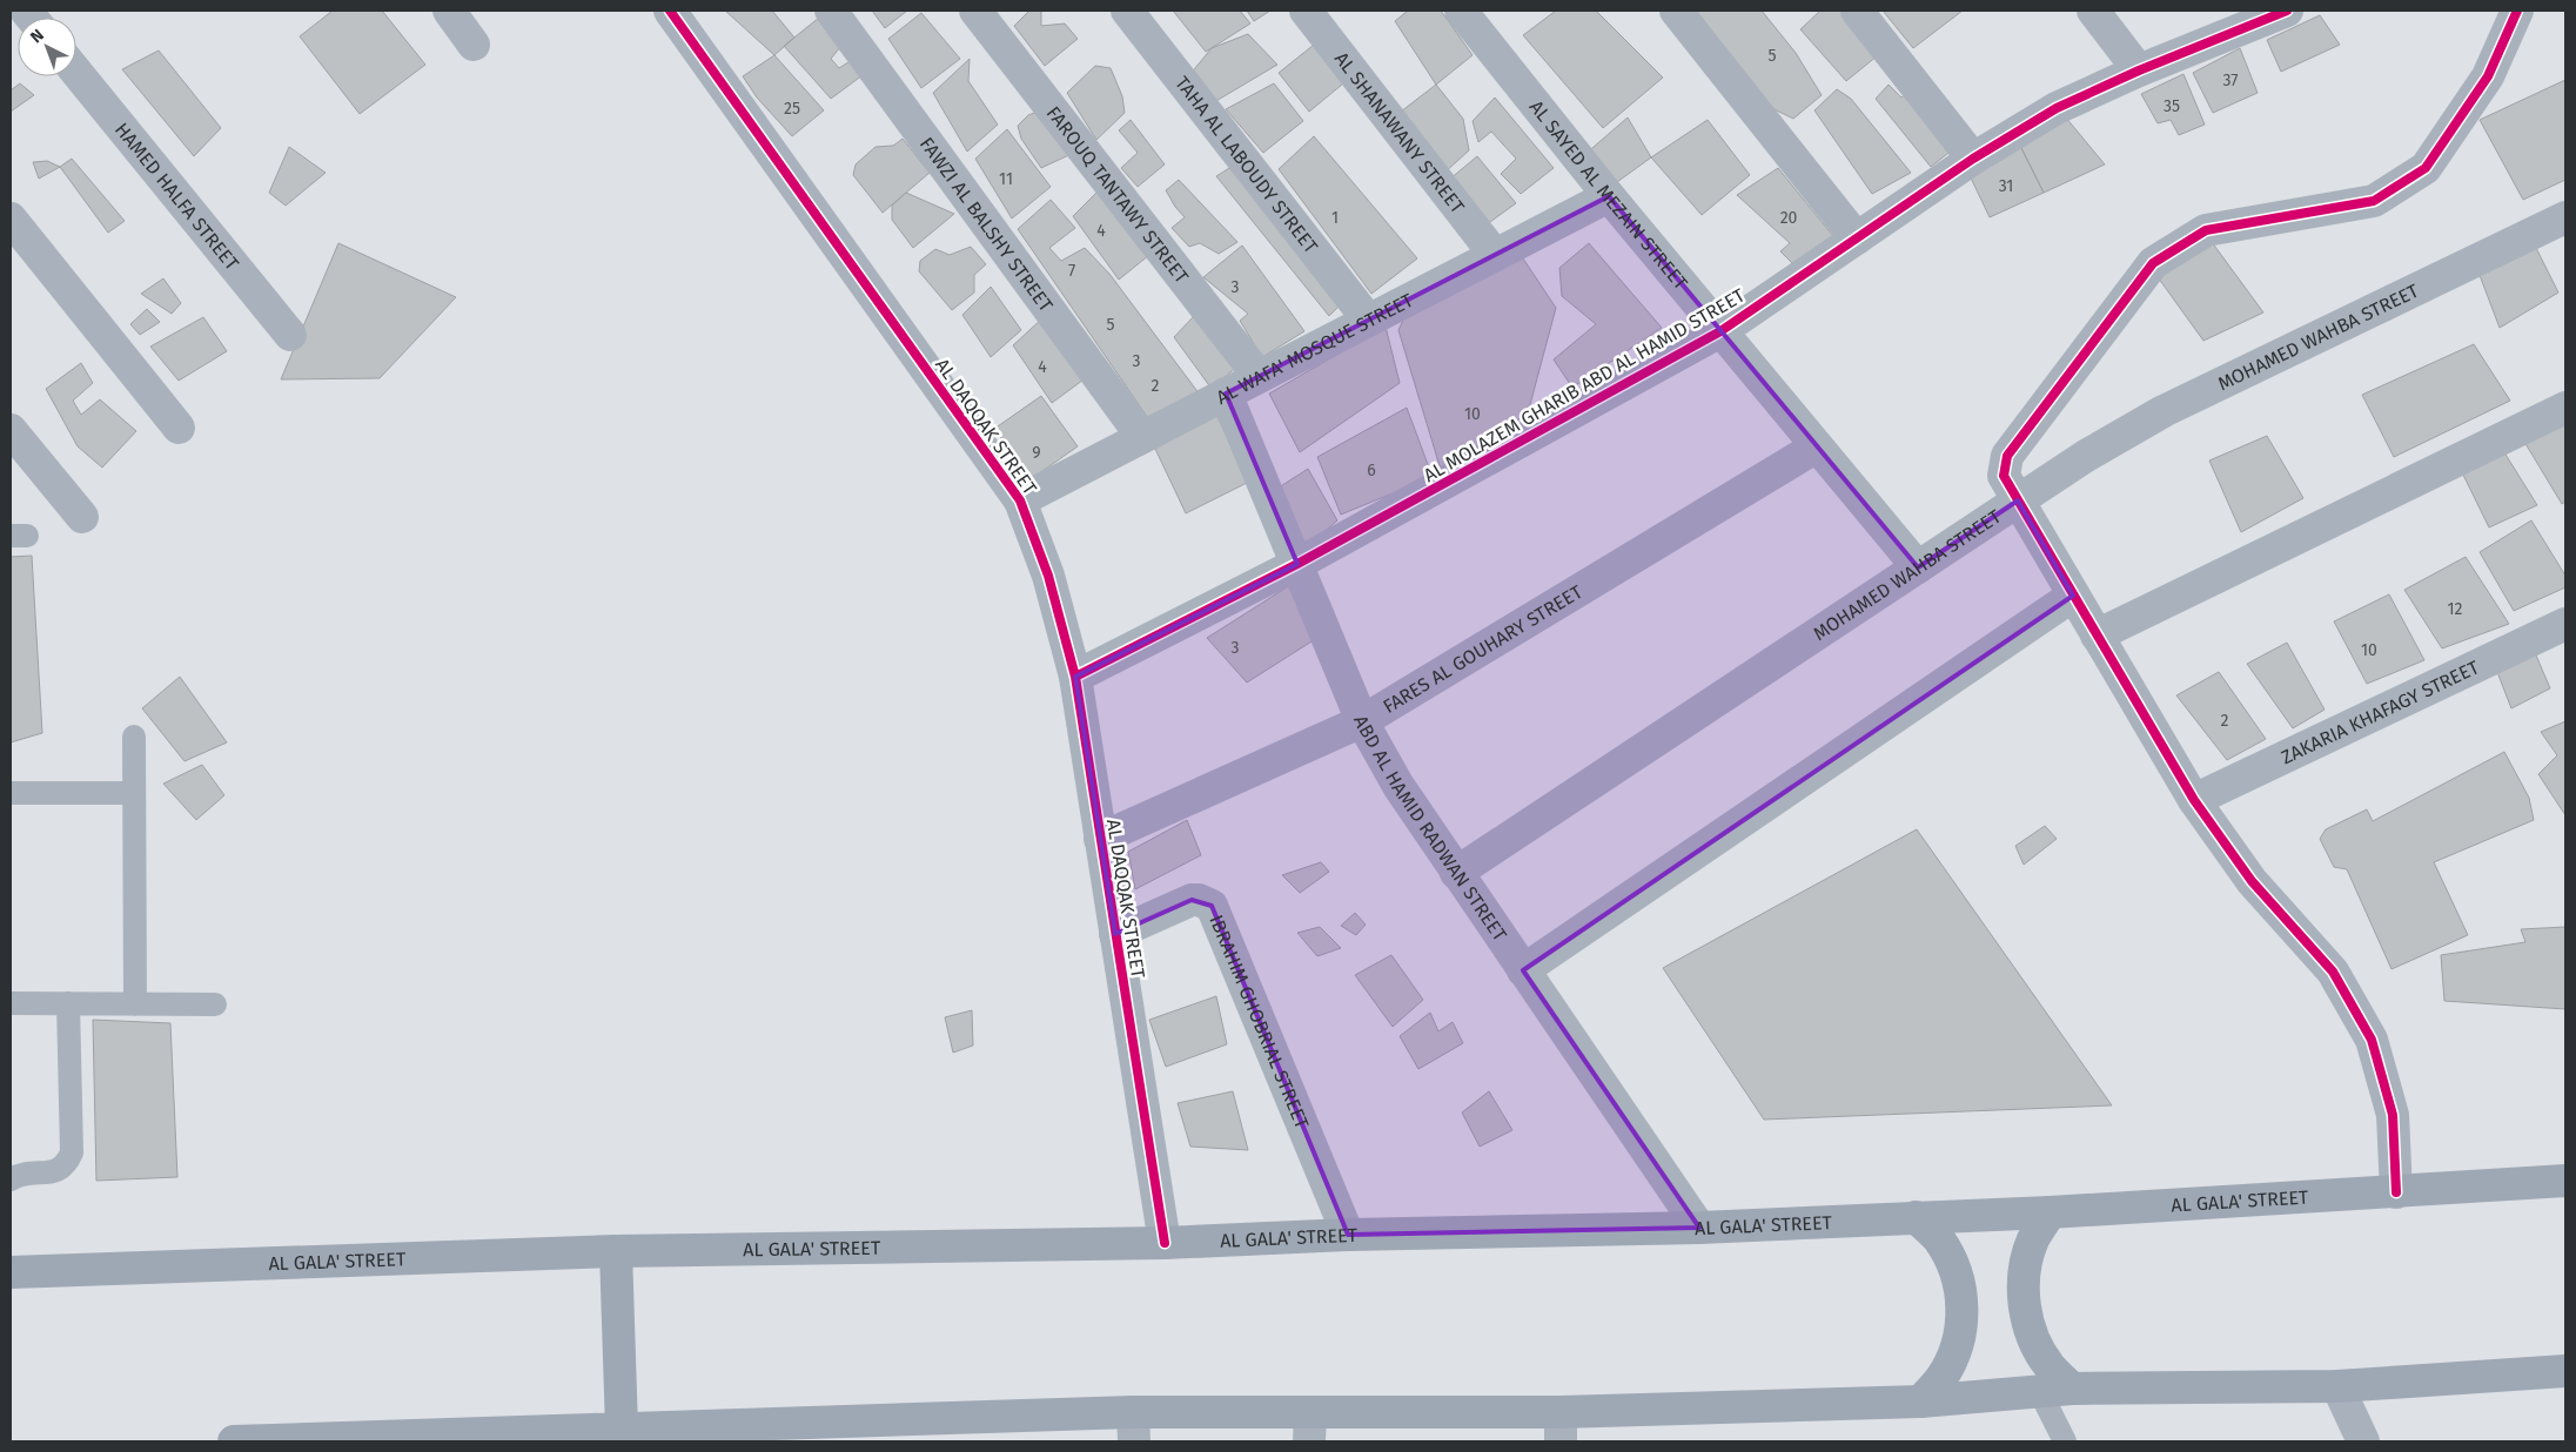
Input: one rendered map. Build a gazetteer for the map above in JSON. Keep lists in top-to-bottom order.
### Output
{
  "streets": {
    "main road": ["AL GALA' STREET"],
    "street": [
      "AL SHANAWANY STREET",
      "TAHA AL LABOUDY STREET",
      "FAROUQ TANTAWY STREET",
      "AL SAYED AL MEZAIN STREET",
      "HAMED HALFA STREET",
      "FAWZI AL BALSHY STREET",
      "MOHAMED WAHBA STREET",
      "AL WAFA' MOSQUE STREET",
      "AL MOLAZEM GHARIB ABD AL HAMID STREET",
      "AL DAQQAK STREET",
      "FARES AL GOUHARY STREET",
      "ZAKARIA KHAFAGY STREET",
      "ABD AL HAMID RADWAN STREET",
      "IBRAHIM GHOBRIAL STREET"
    ]
  },
  "crossings": [
    ["AL SHANAWANY STREET", "AL WAFA' MOSQUE STREET"],
    ["TAHA AL LABOUDY STREET", "AL WAFA' MOSQUE STREET"],
    ["FAROUQ TANTAWY STREET", "AL WAFA' MOSQUE STREET"],
    ["AL SAYED AL MEZAIN STREET", "MOHAMED WAHBA STREET"],
    ["AL SAYED AL MEZAIN STREET", "AL WAFA' MOSQUE STREET"],
    ["AL SAYED AL MEZAIN STREET", "AL MOLAZEM GHARIB ABD AL HAMID STREET"],
    ["AL SAYED AL MEZAIN STREET", "FARES AL GOUHARY STREET"],
    ["FAWZI AL BALSHY STREET", "AL WAFA' MOSQUE STREET"],
    ["MOHAMED WAHBA STREET", "ABD AL HAMID RADWAN STREET"],
    ["AL WAFA' MOSQUE STREET", "AL DAQQAK STREET"],
    ["AL WAFA' MOSQUE STREET", "ABD AL HAMID RADWAN STREET"],
    ["AL MOLAZEM GHARIB ABD AL HAMID STREET", "AL DAQQAK STREET"],
    ["AL MOLAZEM GHARIB ABD AL HAMID STREET", "ABD AL HAMID RADWAN STREET"],
    ["AL DAQQAK STREET", "FARES AL GOUHARY STREET"],
    ["AL DAQQAK STREET", "IBRAHIM GHOBRIAL STREET"],
    ["AL DAQQAK STREET", "AL GALA' STREET"],
    ["FARES AL GOUHARY STREET", "ABD AL HAMID RADWAN STREET"],
    ["ABD AL HAMID RADWAN STREET", "AL GALA' STREET"],
    ["IBRAHIM GHOBRIAL STREET", "AL GALA' STREET"]
  ],
  "house_numbers": [
    "5",
    "37",
    "35",
    "25",
    "11",
    "31",
    "1",
    "20",
    "4",
    "7",
    "3",
    "5",
    "3",
    "4",
    "2",
    "10",
    "9",
    "6",
    "12",
    "3",
    "10",
    "2"
  ],
  "north": "top left"
}
